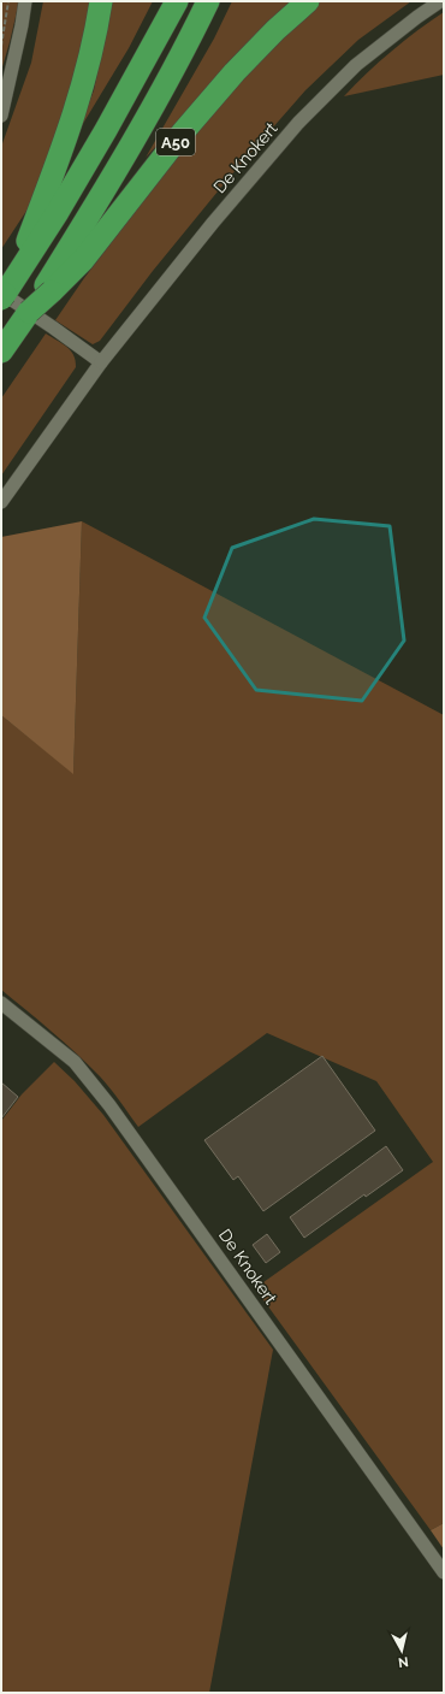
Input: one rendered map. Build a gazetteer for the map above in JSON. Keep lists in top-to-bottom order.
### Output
{
  "streets": {
    "highway": ["A50"],
    "street": ["De Knokert"]
  },
  "north": "bottom"
}
